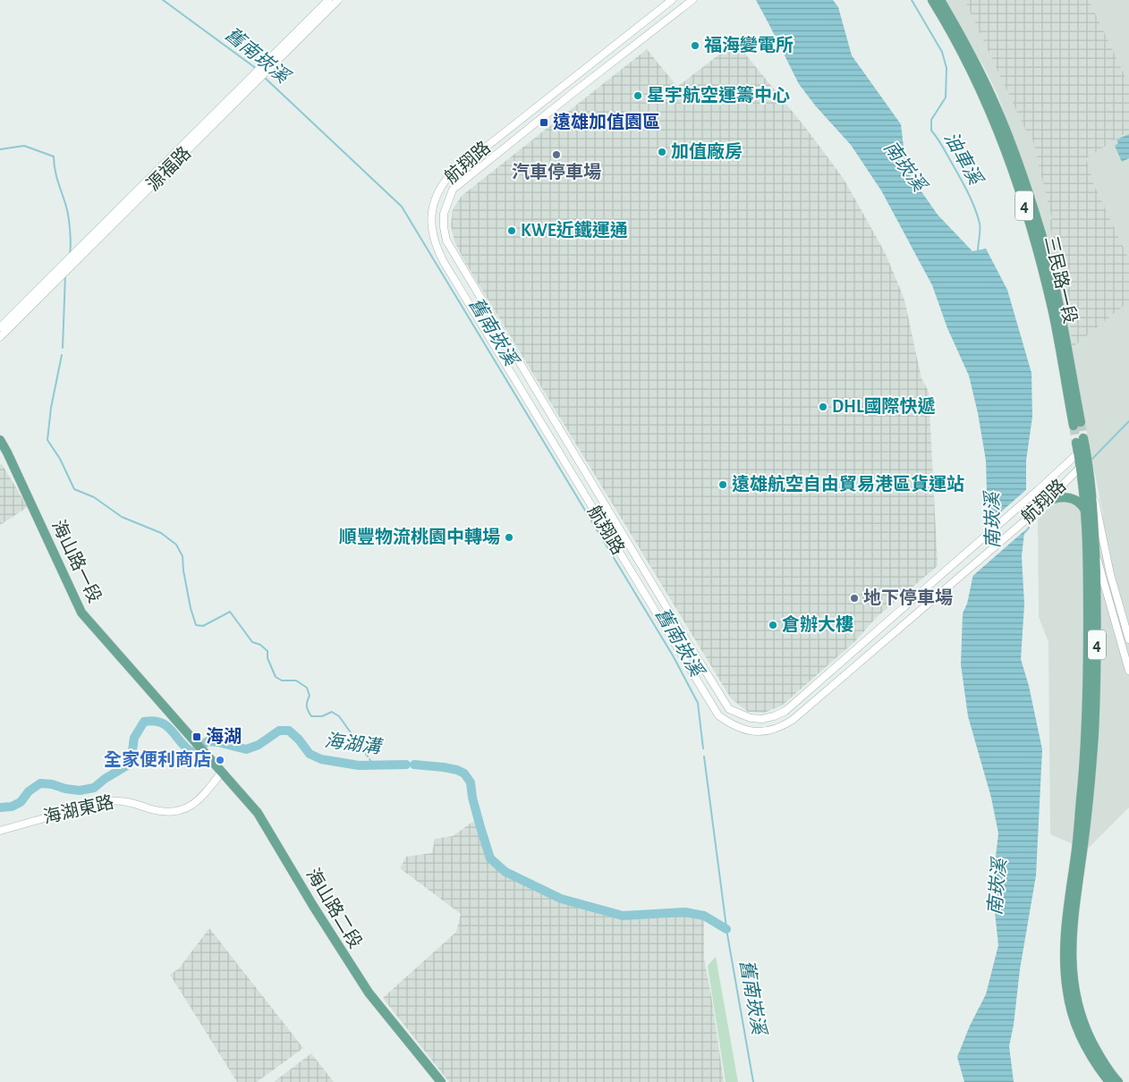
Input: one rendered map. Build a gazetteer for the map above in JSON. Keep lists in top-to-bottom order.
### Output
{
  "streets": {
    "main road": [
      "4",
      "三民路一段",
      "海山路一段",
      "海山路二段"
    ],
    "street": ["航翔路", "源福路", "海湖東路"]
  },
  "crossings": [
    ["航翔路", "4"],
    ["海山路一段", "海山路二段"],
    ["海湖東路", "海山路二段"]
  ],
  "water": [
    "舊南崁溪",
    "油車溪",
    "南崁溪",
    "海湖溝"
  ],
  "places": {
    "other": [
      "福海變電所",
      "星宇航空運籌中心",
      "加值廠房",
      "汽車停車場",
      "KWE近鐵運通",
      "DHL國際快遞",
      "遠雄航空自由貿易港區貨運站",
      "順豐物流桃園中轉場",
      "地下停車場",
      "倉辦大樓",
      "全家便利商店"
    ],
    "transit": ["遠雄加值園區", "海湖"]
  }
}
